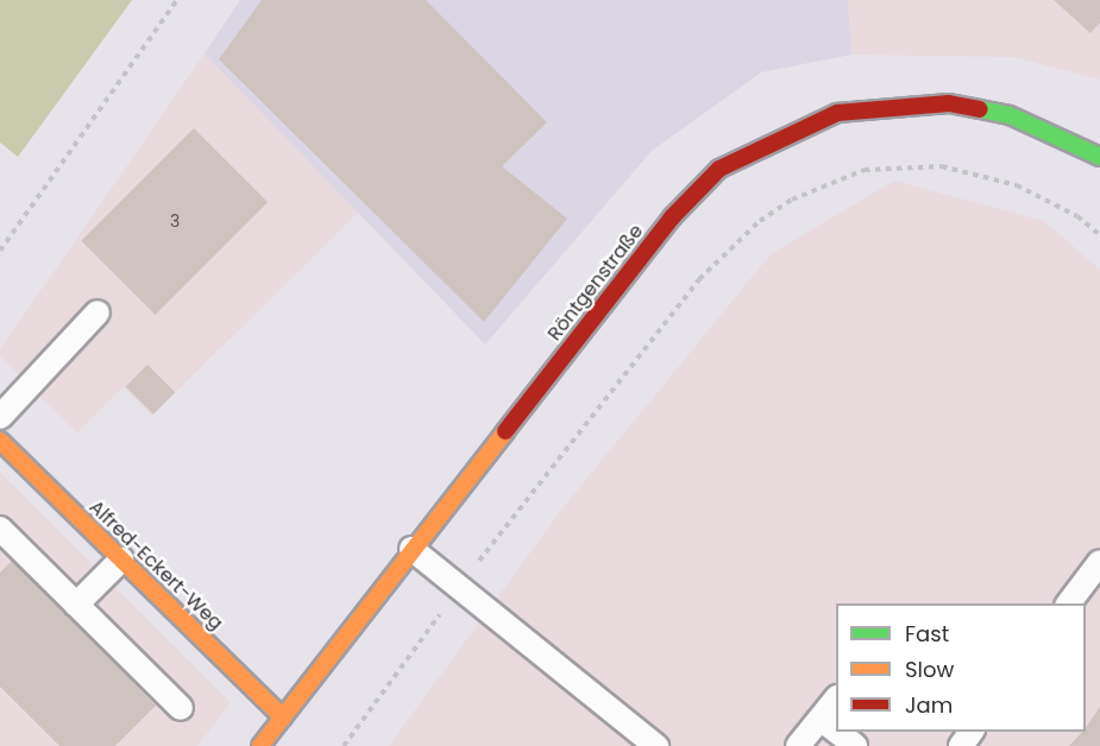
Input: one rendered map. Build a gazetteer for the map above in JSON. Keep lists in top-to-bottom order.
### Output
{
  "streets": {
    "street": ["Röntgenstraße", "Alfred-Eckert-Weg"]
  },
  "crossings": [
    ["Röntgenstraße", "Alfred-Eckert-Weg"]
  ],
  "house_numbers": ["3"],
  "legend": ["Fast", "Slow", "Jam"]
}
